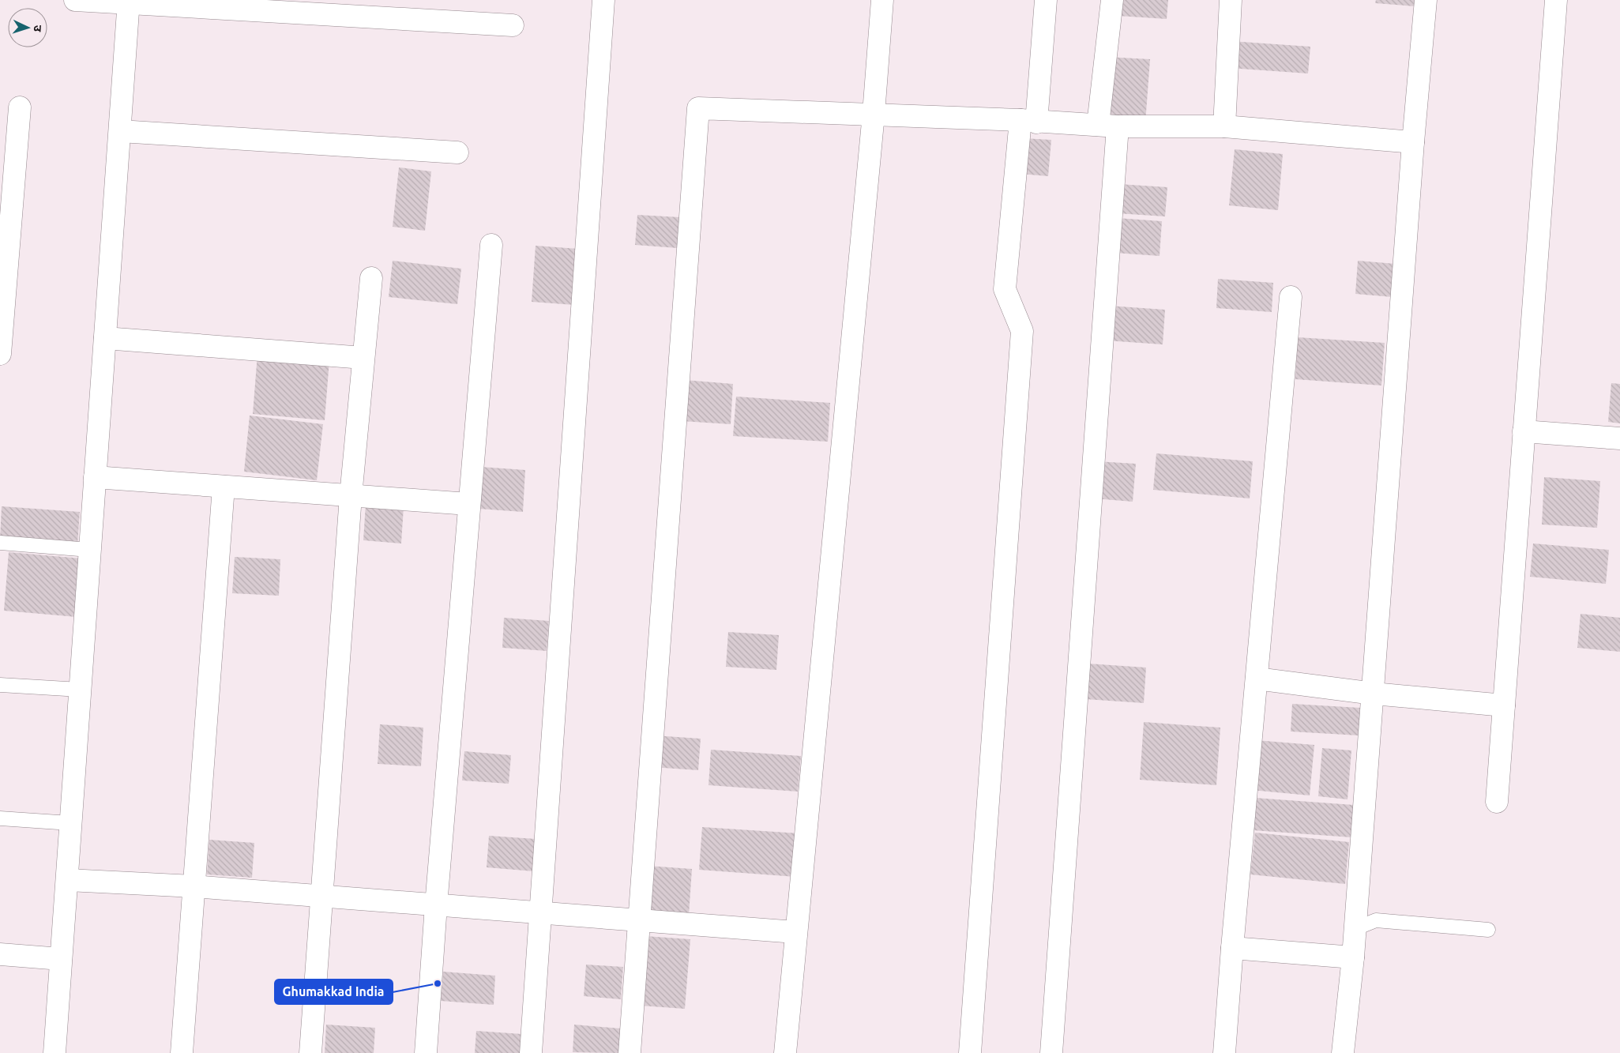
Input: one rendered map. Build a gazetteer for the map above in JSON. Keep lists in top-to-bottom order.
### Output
{
  "places": ["Ghumakkad India"],
  "north": "right"
}
